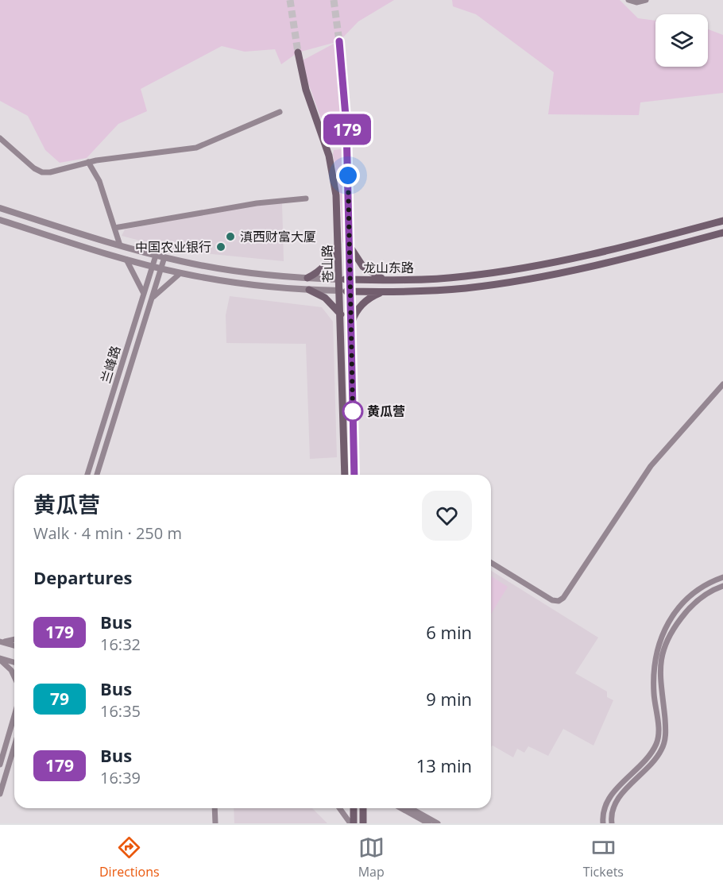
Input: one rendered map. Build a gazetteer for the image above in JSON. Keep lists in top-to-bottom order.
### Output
{
  "streets": {
    "main road": ["苍山路", "龙山东路"],
    "street": ["兰峰路"]
  },
  "crossings": [
    ["苍山路", "龙山东路"],
    ["龙山东路", "兰峰路"]
  ],
  "places": ["滇西财富大厦", "中国农业银行", "黄瓜营"],
  "lines": ["bus line 179"],
  "page": {
    "on_map": "179",
    "heading": [
      ["黄瓜营", "Walk · 4 min · 250 m"],
      "Departures"
    ],
    "list": [
      {
        "mark": "179",
        "name": "Bus",
        "note": "16:32",
        "value": "6 min"
      },
      {
        "mark": "79",
        "name": "Bus",
        "note": "16:35",
        "value": "9 min"
      },
      {
        "mark": "179",
        "name": "Bus",
        "note": "16:39",
        "value": "13 min"
      }
    ],
    "tabs": ["Directions", "Map", "Tickets"]
  }
}
